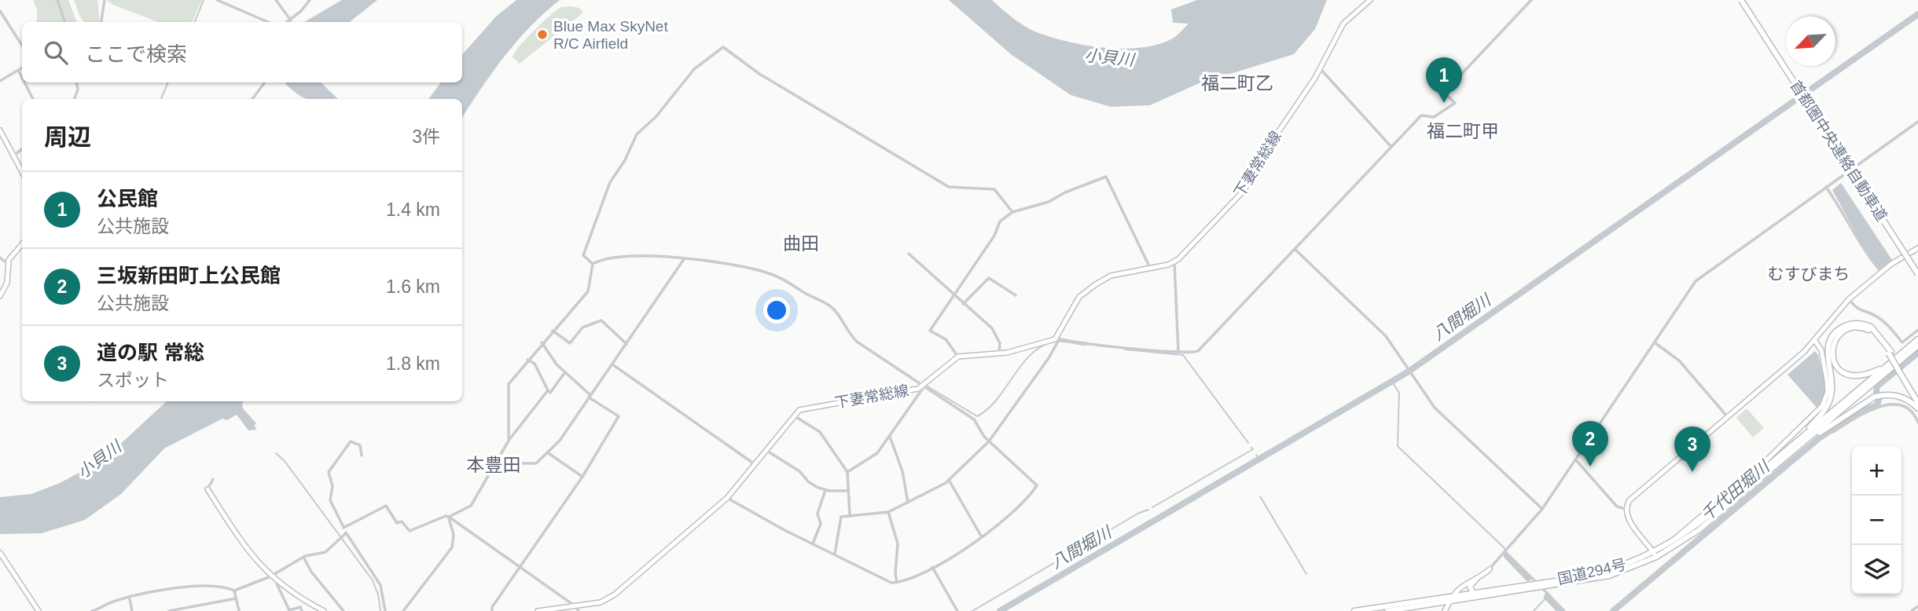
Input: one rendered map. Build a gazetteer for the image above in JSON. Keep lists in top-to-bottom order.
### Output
{
  "streets": {
    "highway": ["首都圏中央連絡自動車道", "国道294号"],
    "main road": ["下妻常総線"]
  },
  "districts": [
    "福二町乙",
    "福二町甲",
    "曲田",
    "むすびまち",
    "本豊田"
  ],
  "water": ["小貝川", "八間堀川", "千代田堀川"],
  "places": ["Blue Max SkyNet R/C Airfield"],
  "north": "bottom left",
  "page": {
    "search": "ここで検索",
    "pins": ["1", "2", "3"],
    "heading": ["周辺", "3件"],
    "list": [
      {
        "mark": "1",
        "name": "公民館",
        "note": "公共施設",
        "value": "1.4 km"
      },
      {
        "mark": "2",
        "name": "三坂新田町上公民館",
        "note": "公共施設",
        "value": "1.6 km"
      },
      {
        "mark": "3",
        "name": "道の駅 常総",
        "note": "スポット",
        "value": "1.8 km"
      }
    ],
    "map_buttons": ["+", "−"]
  }
}
